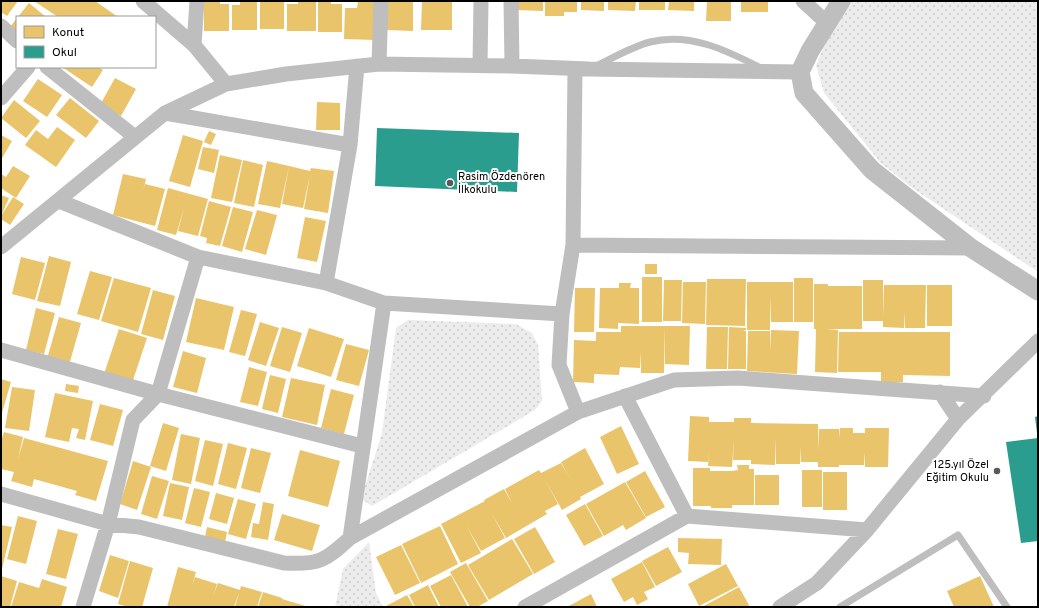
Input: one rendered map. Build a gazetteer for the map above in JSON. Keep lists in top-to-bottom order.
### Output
{
  "places": ["Rasim Özdenören İlkokulu", "125.yıl Özel Eğitim Okulu"],
  "legend": ["Konut", "Okul"]
}
